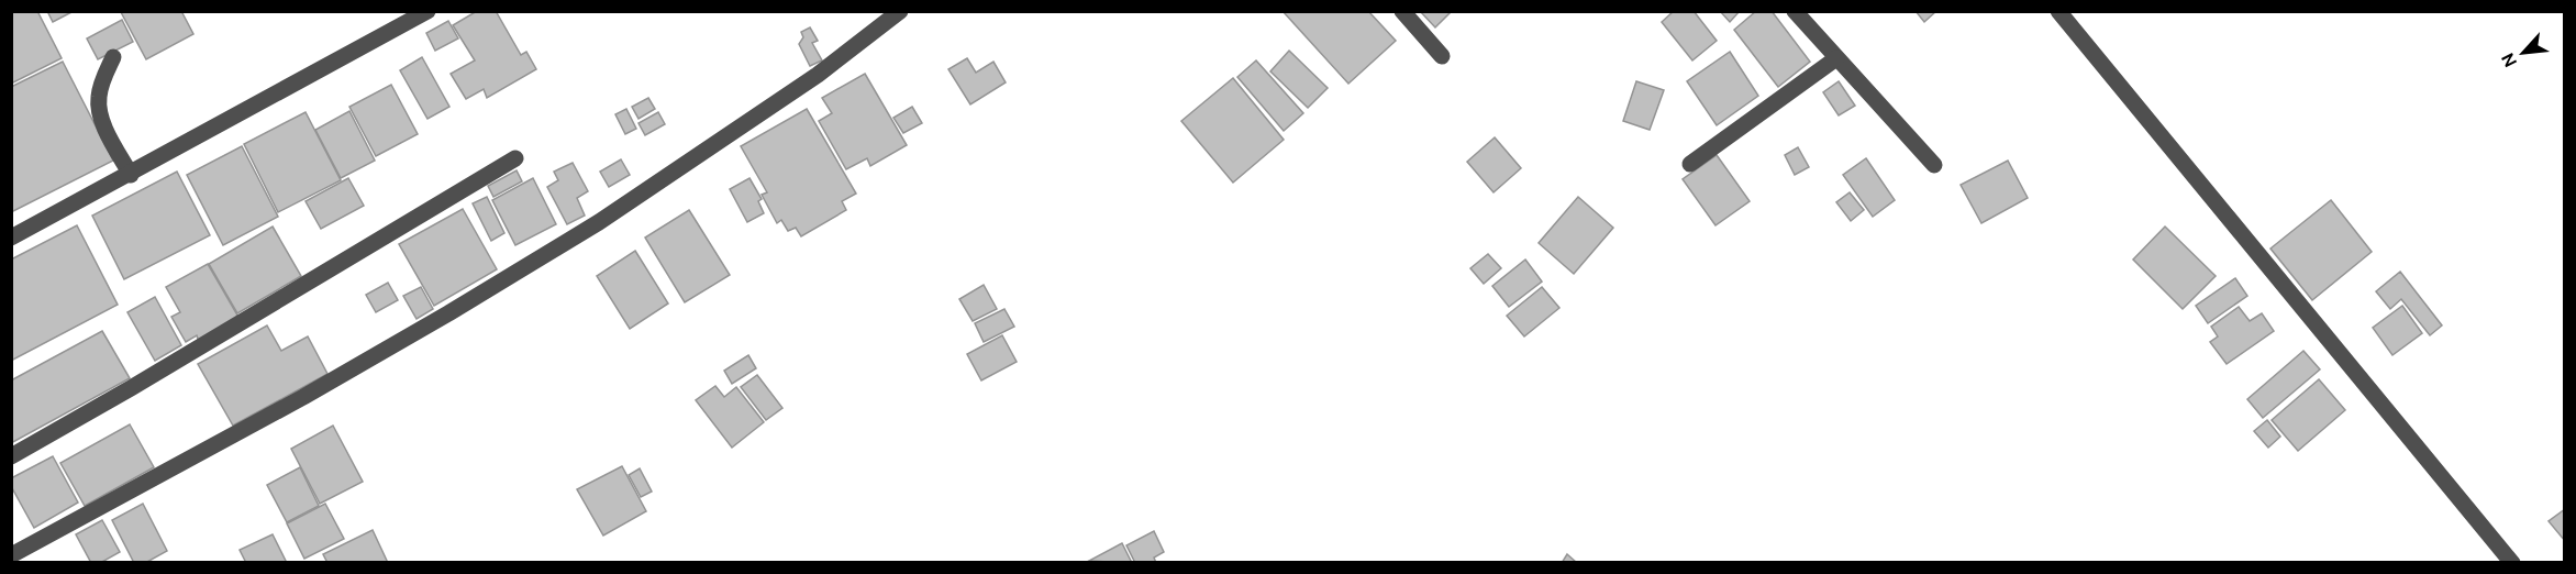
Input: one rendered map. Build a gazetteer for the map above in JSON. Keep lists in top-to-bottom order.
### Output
{
  "north": "bottom left"
}
